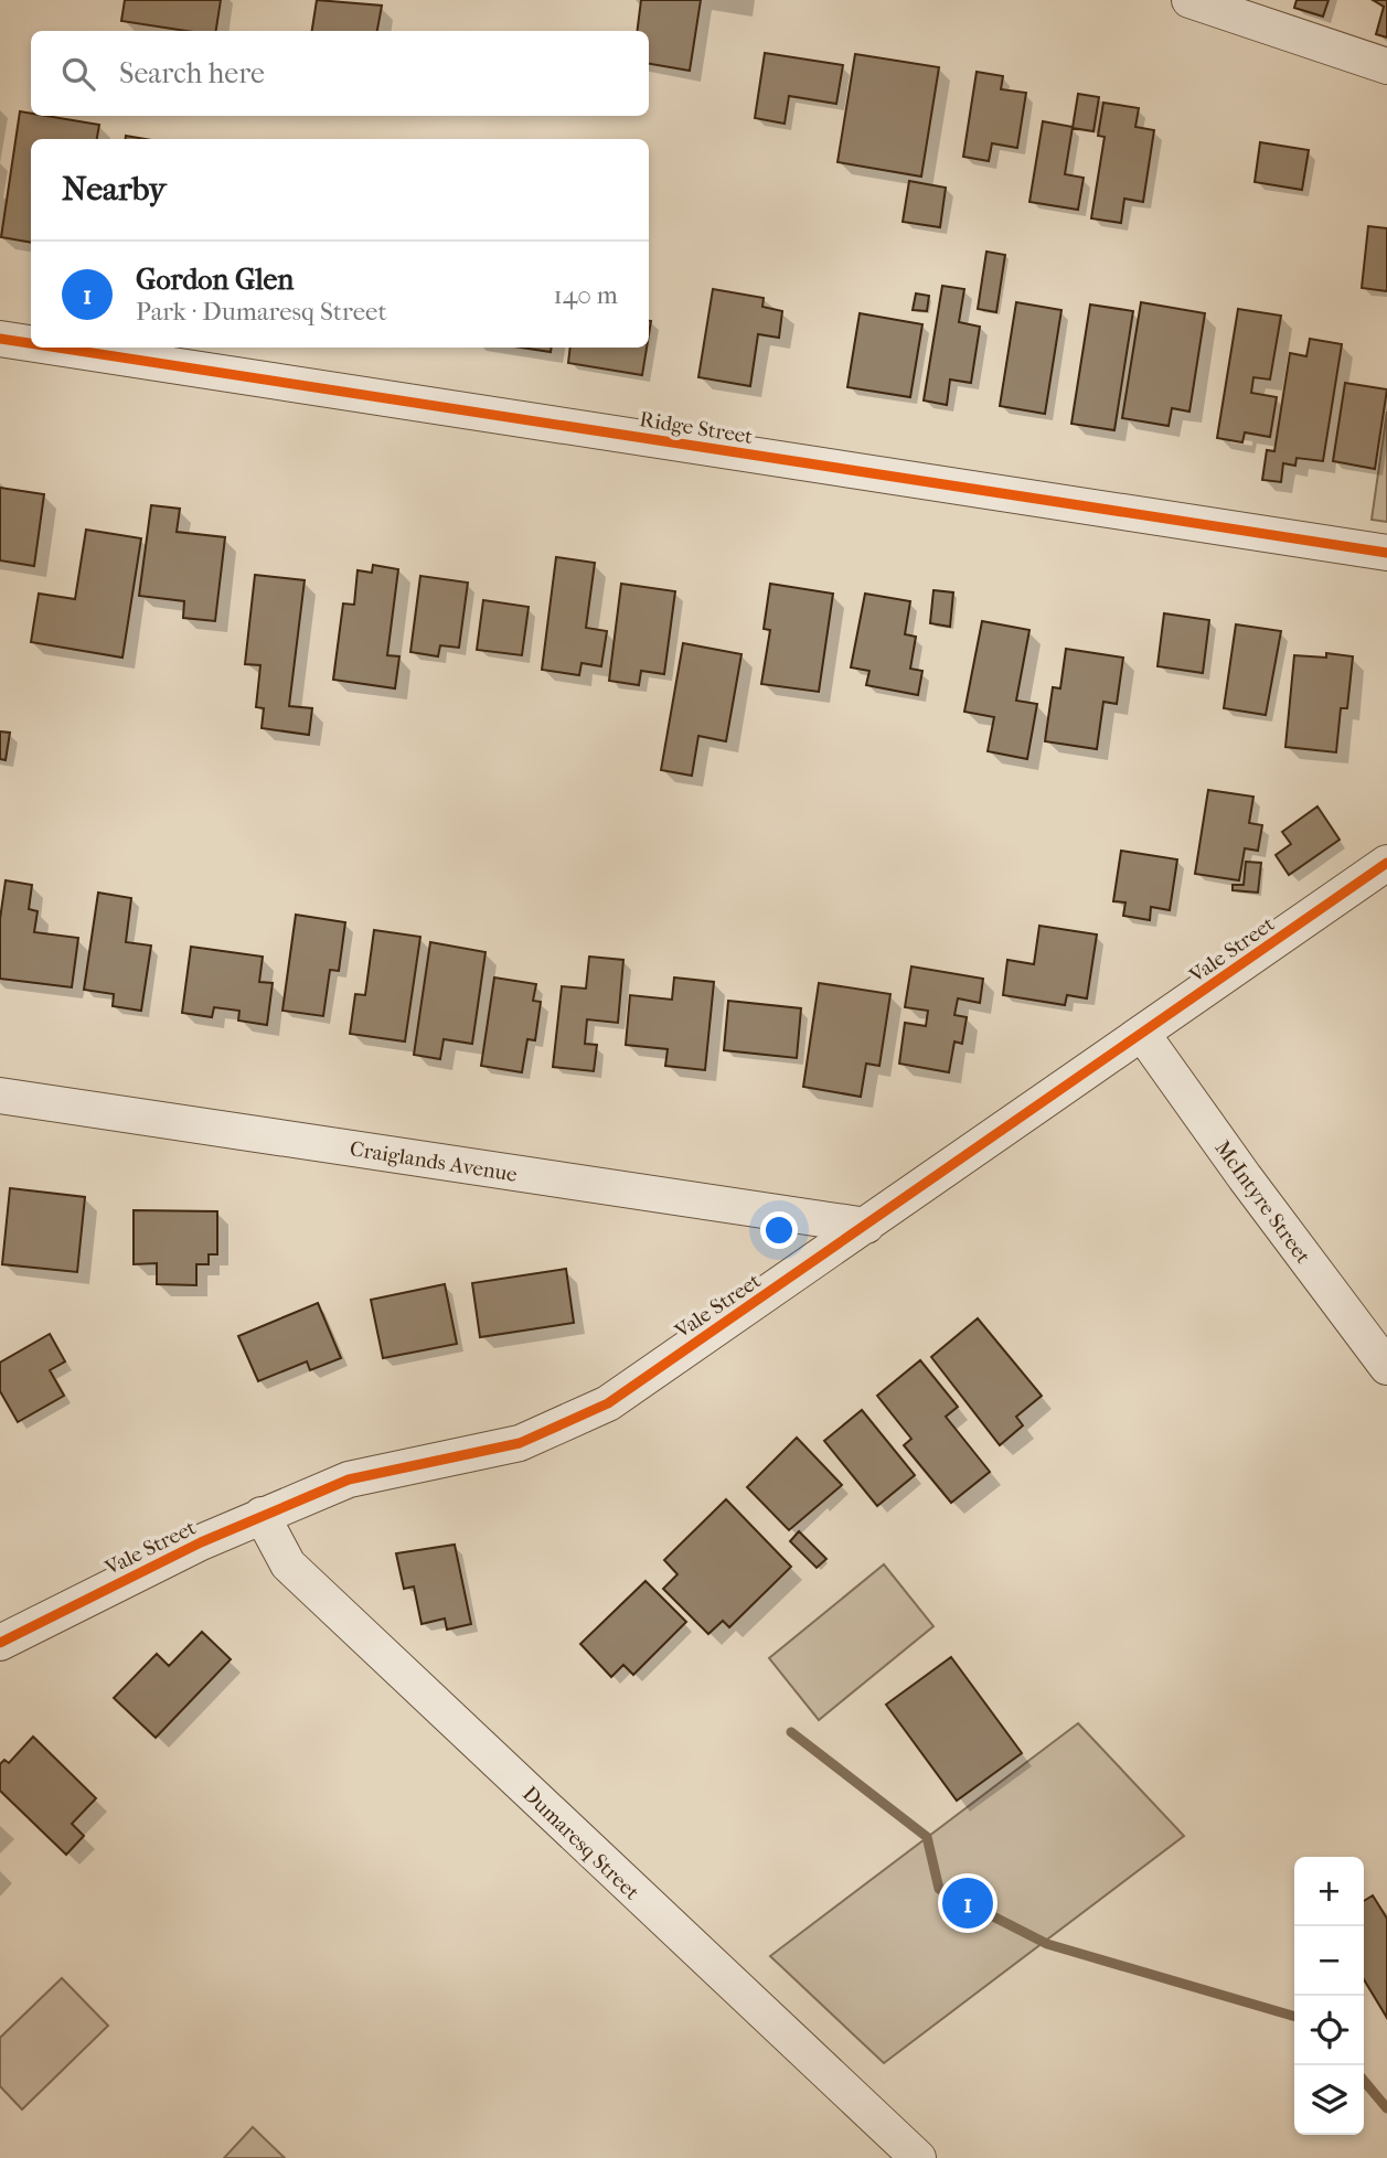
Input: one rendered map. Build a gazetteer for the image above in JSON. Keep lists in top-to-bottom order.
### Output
{
  "streets": {
    "street": [
      "Ridge Street",
      "Vale Street",
      "Craiglands Avenue",
      "McIntyre Street",
      "Dumaresq Street"
    ]
  },
  "crossings": [
    ["Vale Street", "Craiglands Avenue"],
    ["Vale Street", "McIntyre Street"],
    ["Vale Street", "Dumaresq Street"]
  ],
  "page": {
    "search": "Search here",
    "heading": "Nearby",
    "list": [
      {
        "mark": "1",
        "name": "Gordon Glen",
        "note": "Park · Dumaresq Street",
        "value": "140 m"
      }
    ],
    "map_buttons": ["+", "−"],
    "pins": "1"
  }
}
